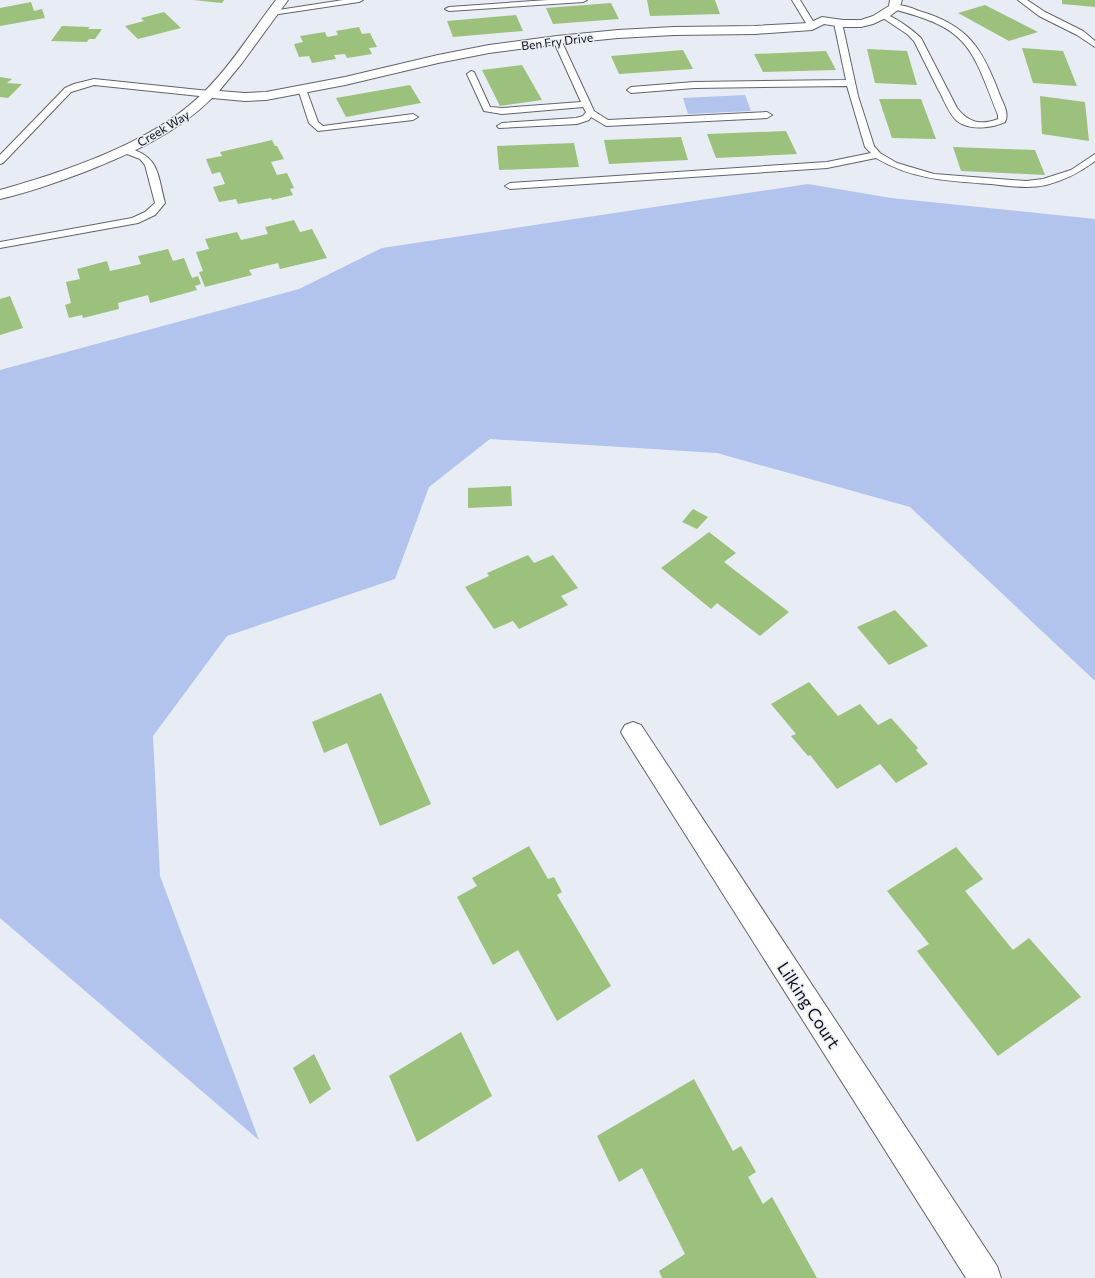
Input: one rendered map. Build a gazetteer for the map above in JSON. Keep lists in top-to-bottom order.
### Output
{
  "streets": {
    "street": ["Ben Fry Drive", "Creek Way", "Lilking Court"]
  },
  "crossings": [
    ["Ben Fry Drive", "Creek Way"]
  ]
}
